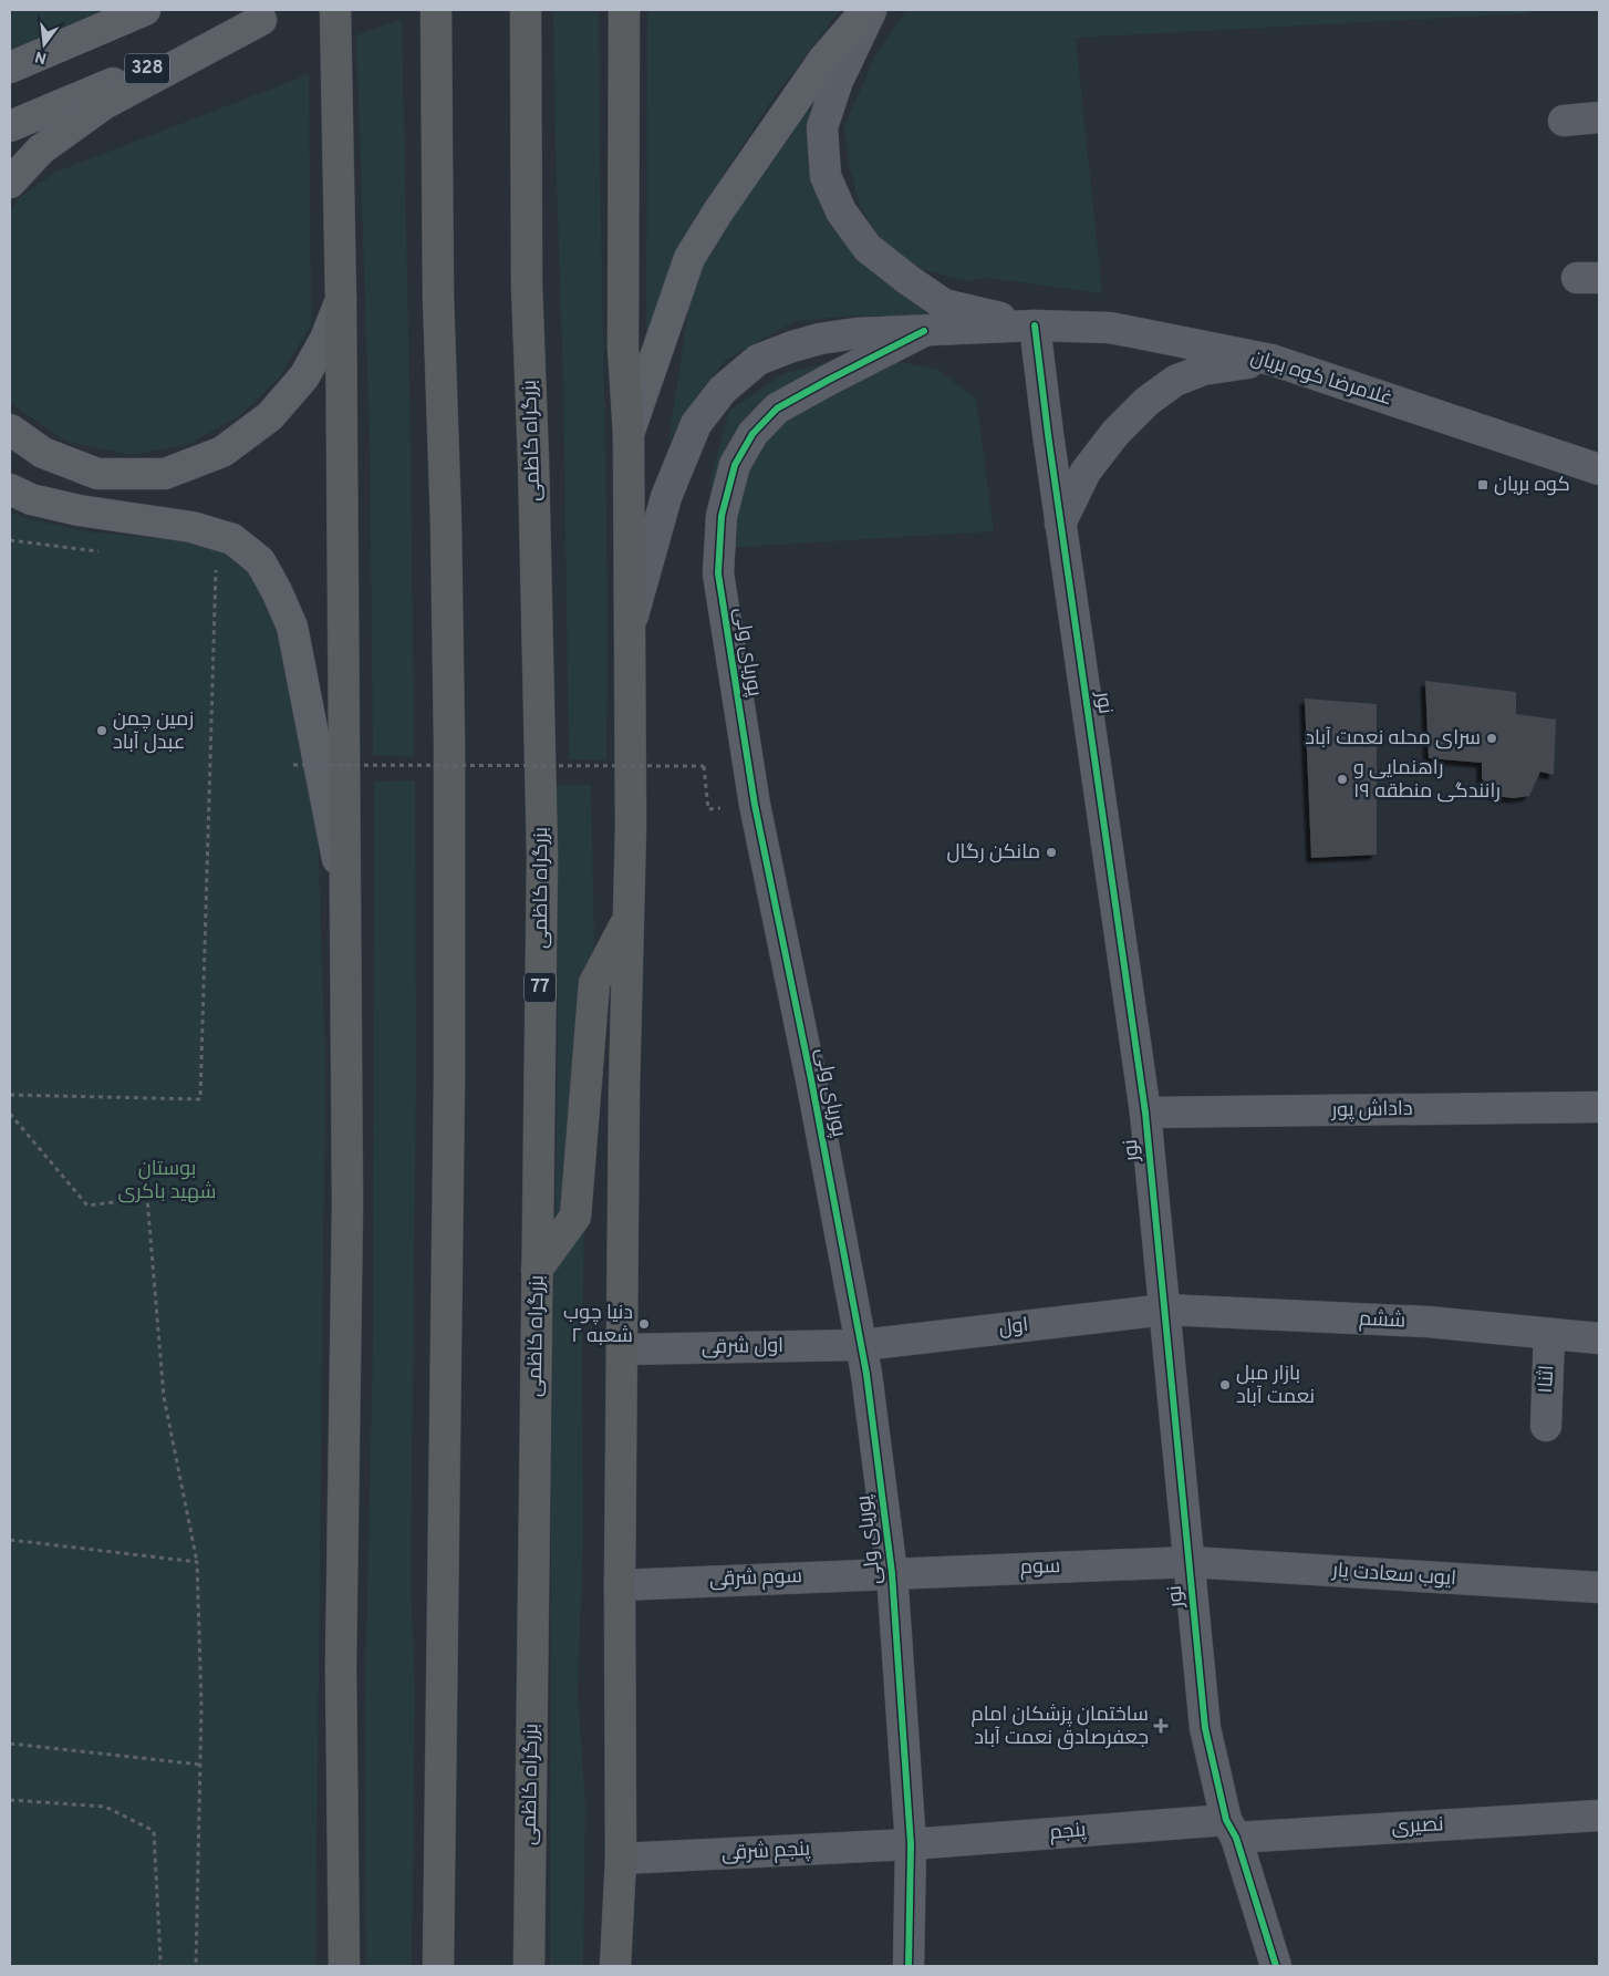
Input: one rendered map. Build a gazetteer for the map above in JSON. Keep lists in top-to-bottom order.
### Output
{
  "streets": {
    "highway": ["بزرگراه کاظمی", "77"],
    "main road": ["328"],
    "street": [
      "غلامرضا کوه بریان",
      "پوریای ولی",
      "نور",
      "داداش پور",
      "ششم",
      "اول",
      "اول شرقی",
      "اثنا۱",
      "سوم",
      "ایوب سعادت یار",
      "سوم شرقی",
      "نصیری",
      "پنجم",
      "پنجم شرقی"
    ]
  },
  "crossings": [
    ["غلامرضا کوه بریان", "نور"],
    ["پوریای ولی", "اول"],
    ["پوریای ولی", "اول شرقی"],
    ["پوریای ولی", "سوم"],
    ["پوریای ولی", "سوم شرقی"],
    ["پوریای ولی", "پنجم"],
    ["پوریای ولی", "پنجم شرقی"],
    ["نور", "داداش پور"],
    ["نور", "ششم"],
    ["نور", "اول"],
    ["نور", "سوم"],
    ["نور", "ایوب سعادت یار"],
    ["نور", "نصیری"],
    ["نور", "پنجم"],
    ["ششم", "اول"],
    ["ششم", "اثنا۱"],
    ["اول", "اول شرقی"],
    ["سوم", "ایوب سعادت یار"],
    ["سوم", "سوم شرقی"],
    ["نصیری", "پنجم"],
    ["پنجم", "پنجم شرقی"]
  ],
  "parks": ["بوستان شهید باکری"],
  "places": {
    "transit": ["کوه بریان"],
    "other": [
      "زمین چمن عبدل آباد",
      "سرای محله نعمت آباد",
      "راهنمایی و رانندگی منطقه ۱۹",
      "مانکن رگال",
      "دنیا چوب شعبه ۲",
      "بازار مبل نعمت آباد"
    ],
    "health": ["ساختمان پزشکان امام جعفرصادق نعمت آباد"]
  },
  "north": "bottom"
}
